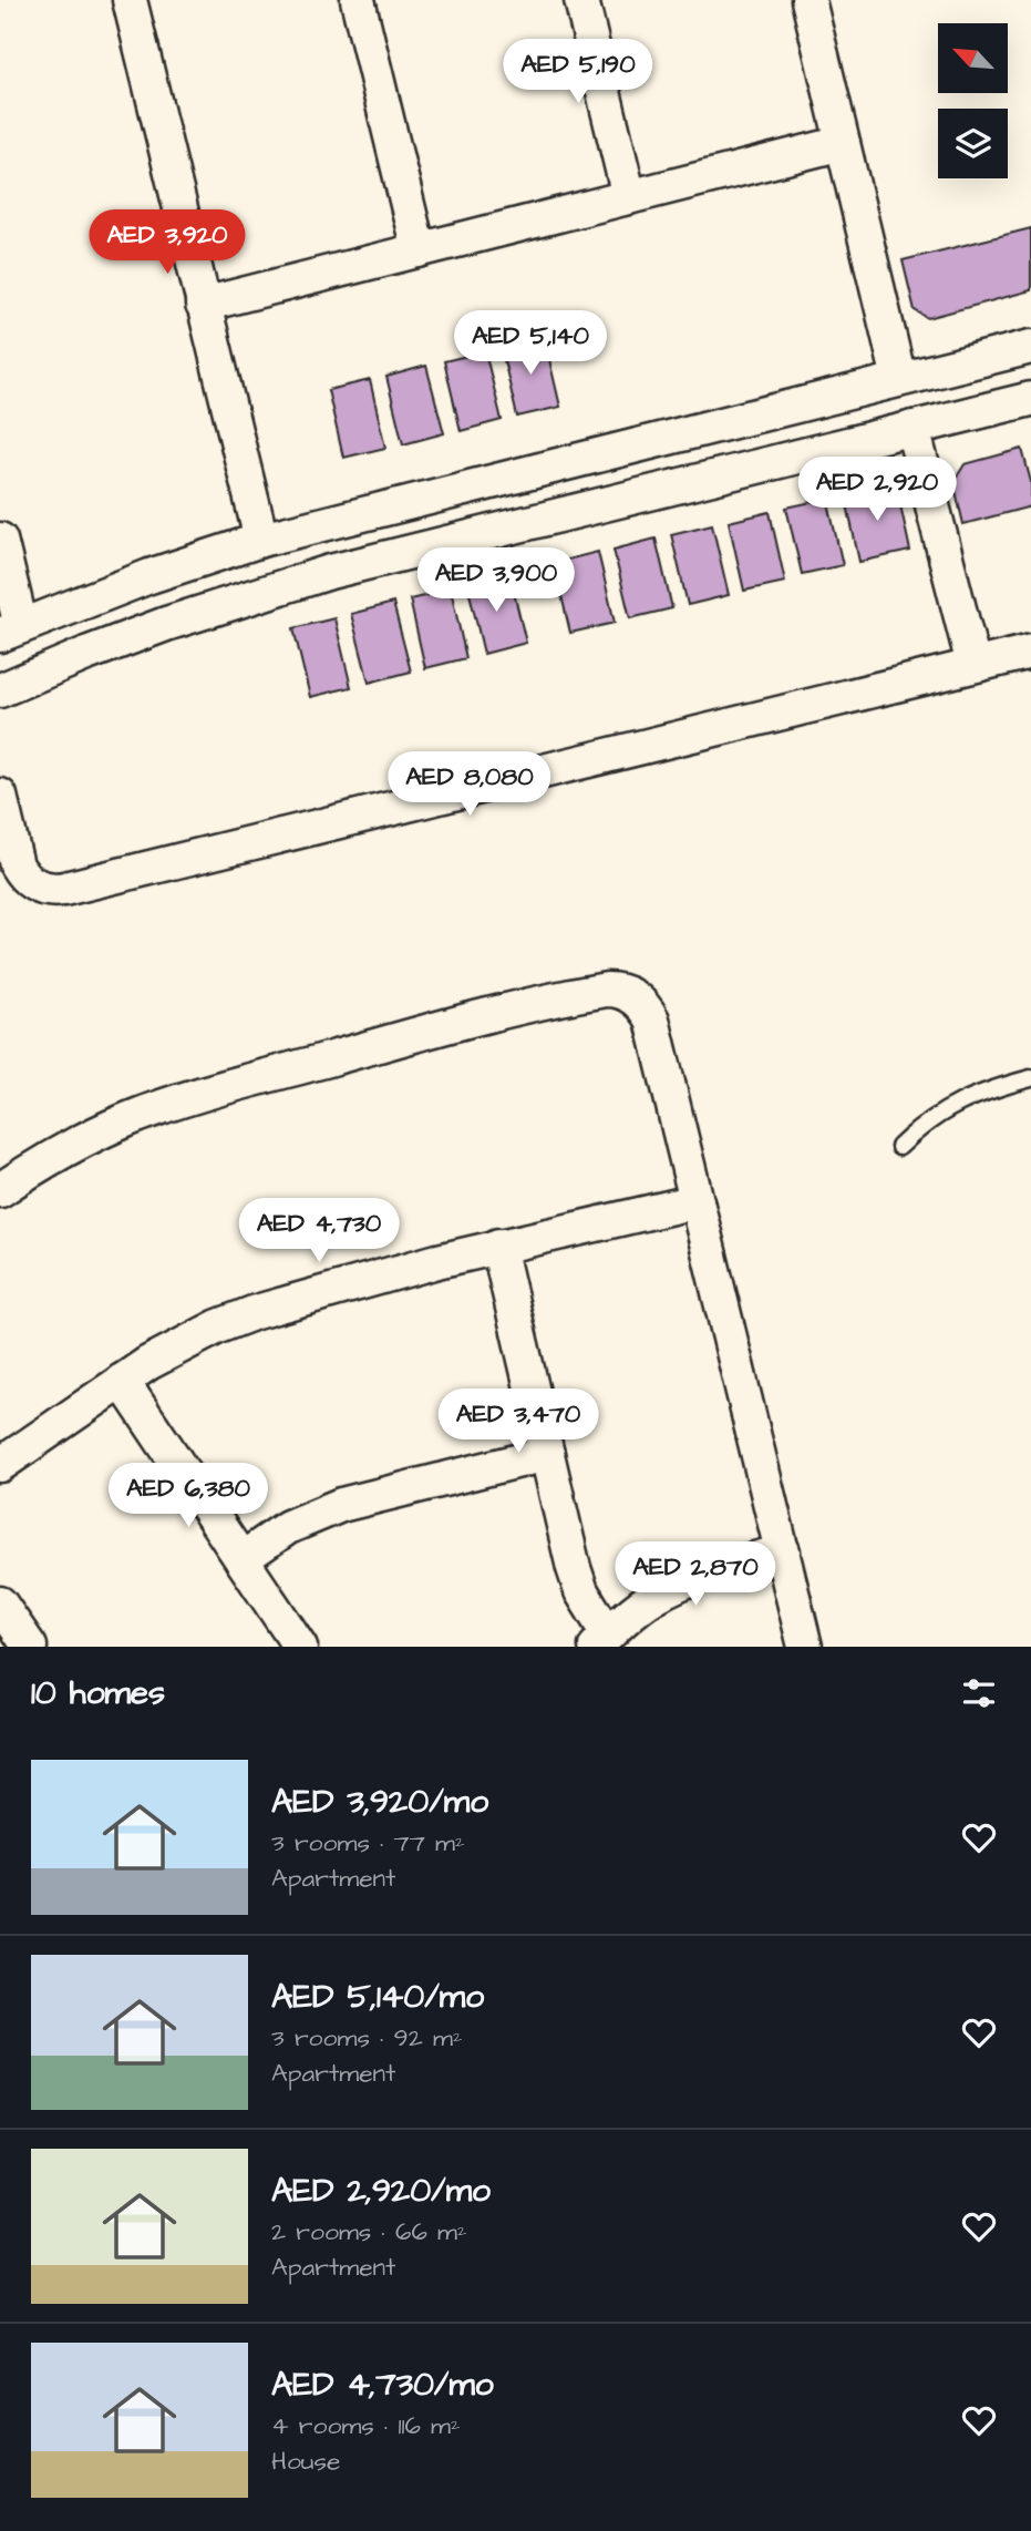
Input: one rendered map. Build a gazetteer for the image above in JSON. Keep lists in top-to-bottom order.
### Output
{
  "north": "top left",
  "page": {
    "price": [
      "AED 5,190",
      "AED 3,920",
      "AED 5,140",
      "AED 2,920",
      "AED 3,900",
      "AED 8,080",
      "AED 4,730",
      "AED 3,470",
      "AED 6,380",
      "AED 2,870"
    ],
    "heading": "10 homes",
    "list": [
      {
        "name": "AED 3,920/mo",
        "note": "3 rooms · 77 m² · Apartment"
      },
      {
        "name": "AED 5,140/mo",
        "note": "3 rooms · 92 m² · Apartment"
      },
      {
        "name": "AED 2,920/mo",
        "note": "2 rooms · 66 m² · Apartment"
      },
      {
        "name": "AED 4,730/mo",
        "note": "4 rooms · 116 m² · House"
      }
    ]
  }
}
